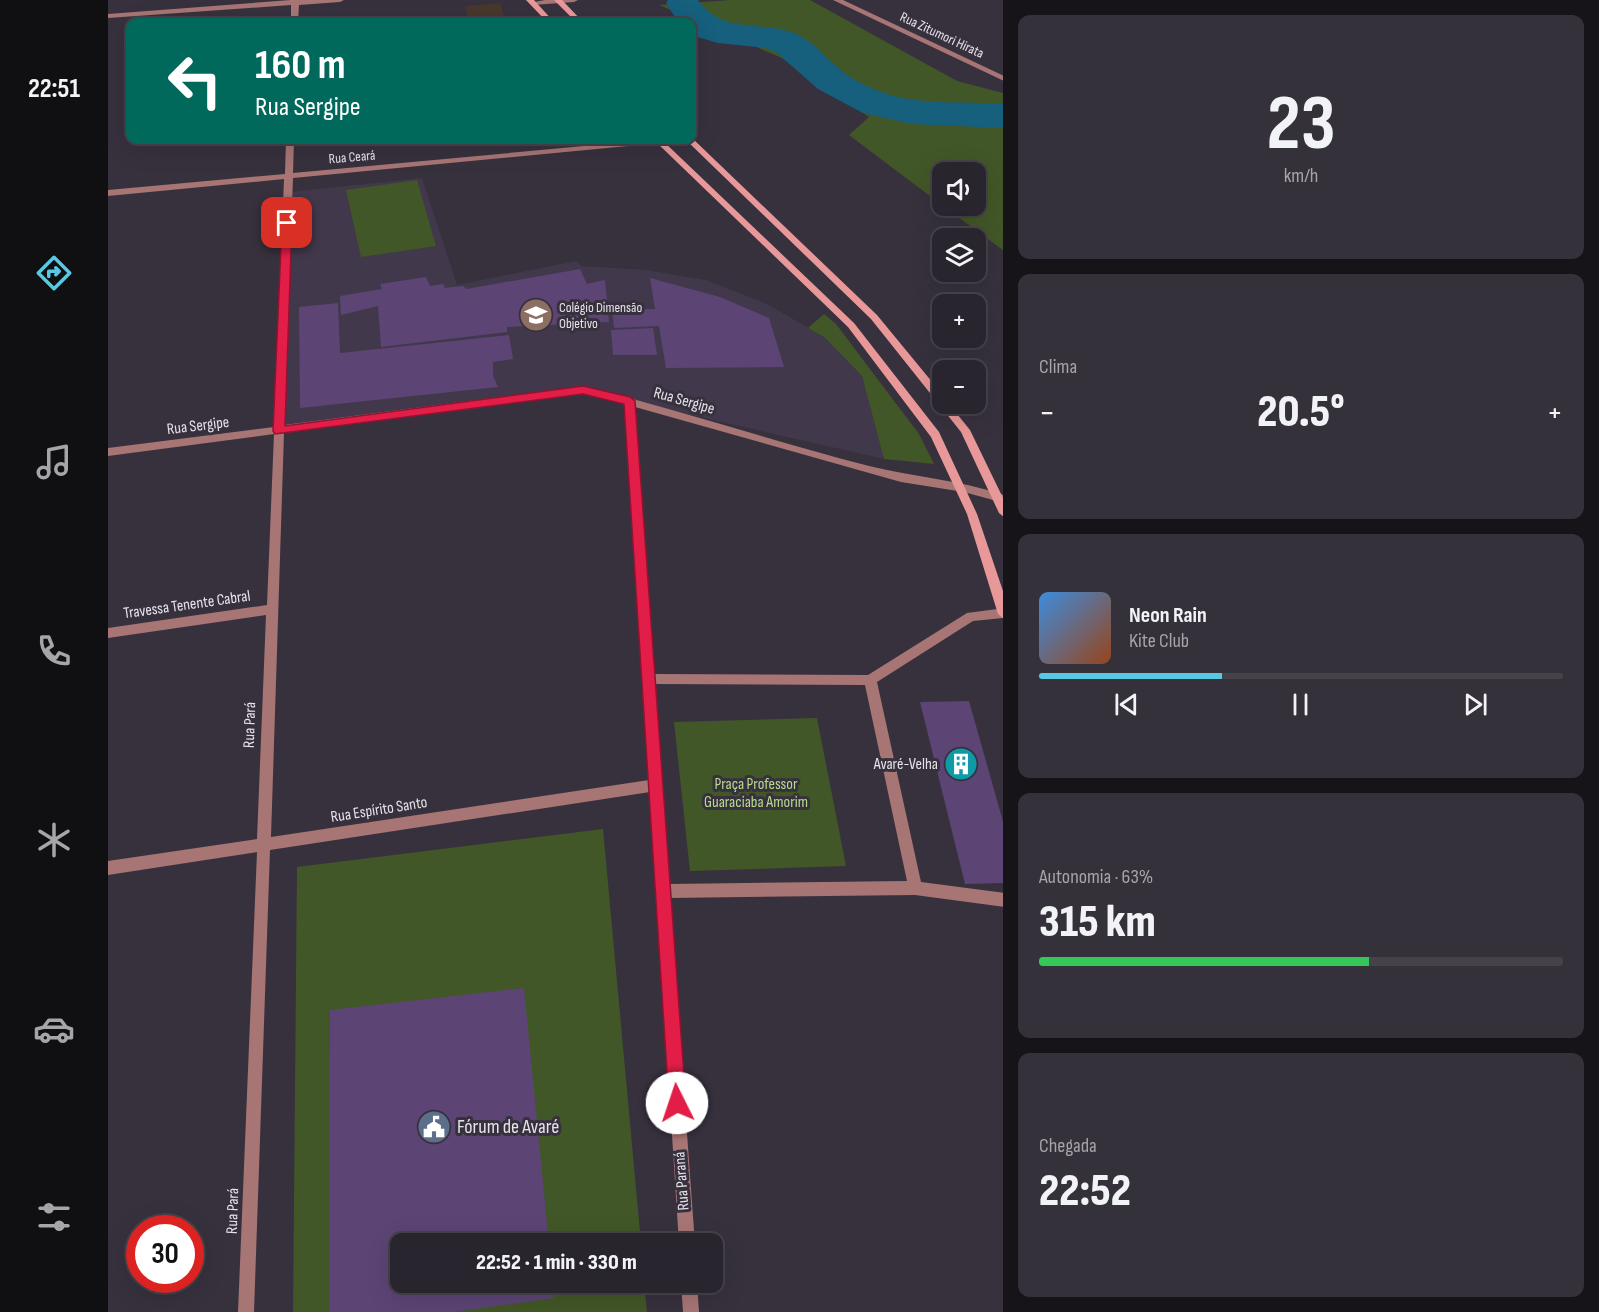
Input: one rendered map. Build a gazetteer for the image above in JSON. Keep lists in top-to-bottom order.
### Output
{
  "streets": {
    "street": [
      "Rua Zitumori Hirata",
      "Rua Ceará",
      "Rua Sergipe",
      "Travessa Tenente Cabral",
      "Rua Pará",
      "Rua Espírito Santo",
      "Rua Paraná"
    ]
  },
  "crossings": [
    ["Rua Ceará", "Rua Pará"],
    ["Rua Sergipe", "Rua Pará"],
    ["Rua Sergipe", "Rua Paraná"],
    ["Travessa Tenente Cabral", "Rua Pará"],
    ["Rua Pará", "Rua Espírito Santo"],
    ["Rua Espírito Santo", "Rua Paraná"]
  ],
  "parks": ["Praça Professor Guaraciaba Amorim"],
  "places": {
    "school or university": ["Colégio Dimensão Objetivo"],
    "building": ["Avaré-Velha"],
    "public building": ["Fórum de Avaré"]
  },
  "page": {
    "tabs": "22:51",
    "tile": [
      ["23", "km/h"],
      "Clima",
      ["Autonomia · 63%", "315 km"],
      ["Chegada", "22:52"]
    ],
    "turn": ["160 m", "Rua Sergipe"],
    "map_buttons": ["+", "−"],
    "heat": ["−", "20.5°", "+"],
    "song": ["Neon Rain", "Kite Club"],
    "limit": "30",
    "trip": "22:52 · 1 min · 330 m"
  }
}
